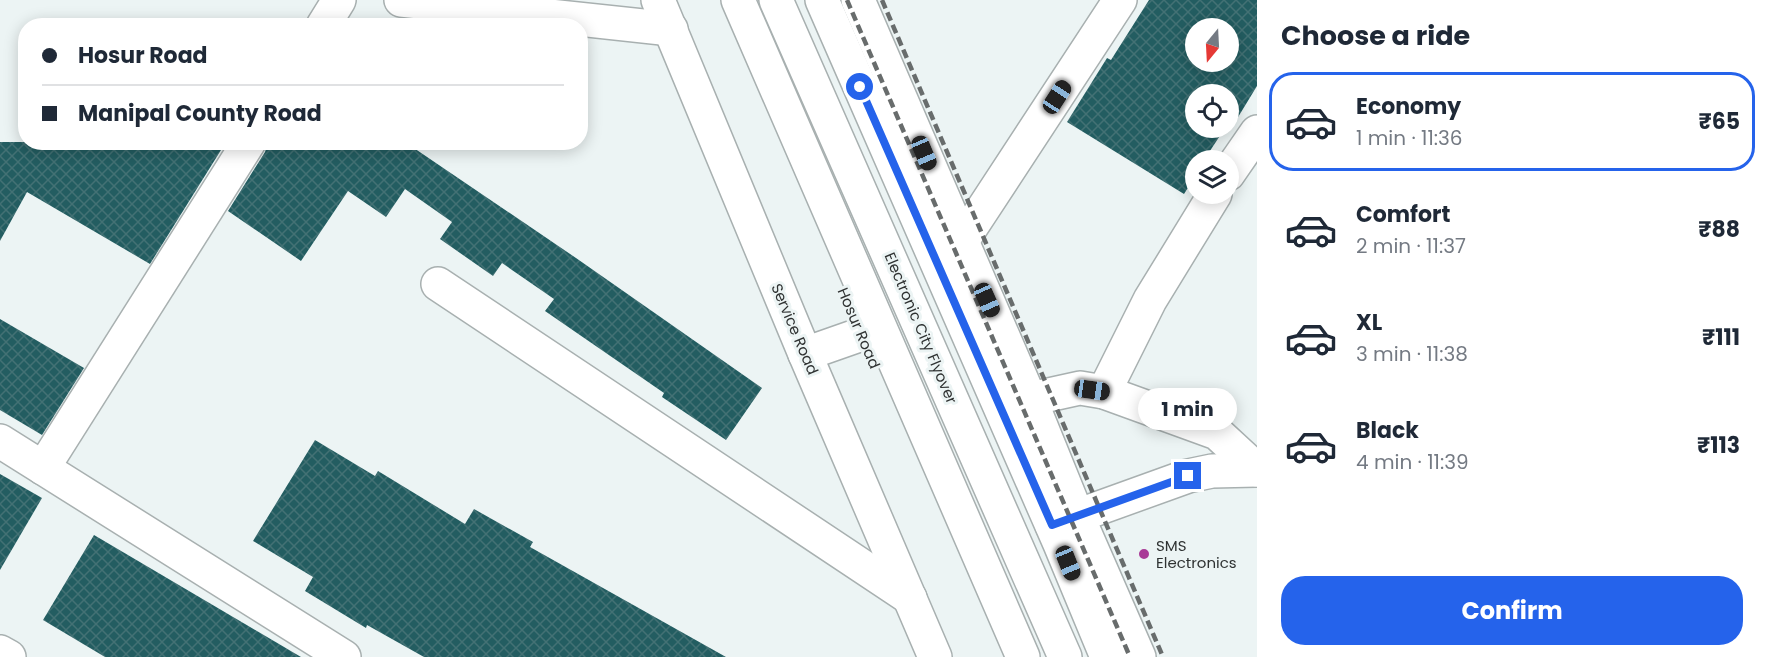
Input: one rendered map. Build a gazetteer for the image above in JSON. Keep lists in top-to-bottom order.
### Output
{
  "streets": {
    "main road": ["Hosur Road", "Electronic City Flyover", "Service Road"]
  },
  "places": ["SMS Electronics"],
  "north": "bottom",
  "page": {
    "heading": "Choose a ride",
    "banner": ["Hosur Road", "Manipal County Road"],
    "list": [
      {
        "name": "Economy",
        "note": "1 min · 11:36",
        "value": "₹65"
      },
      {
        "name": "Comfort",
        "note": "2 min · 11:37",
        "value": "₹88"
      },
      {
        "name": "XL",
        "note": "3 min · 11:38",
        "value": "₹111"
      },
      {
        "name": "Black",
        "note": "4 min · 11:39",
        "value": "₹113"
      }
    ],
    "bubble": "1 min",
    "buttons": "Confirm"
  }
}
